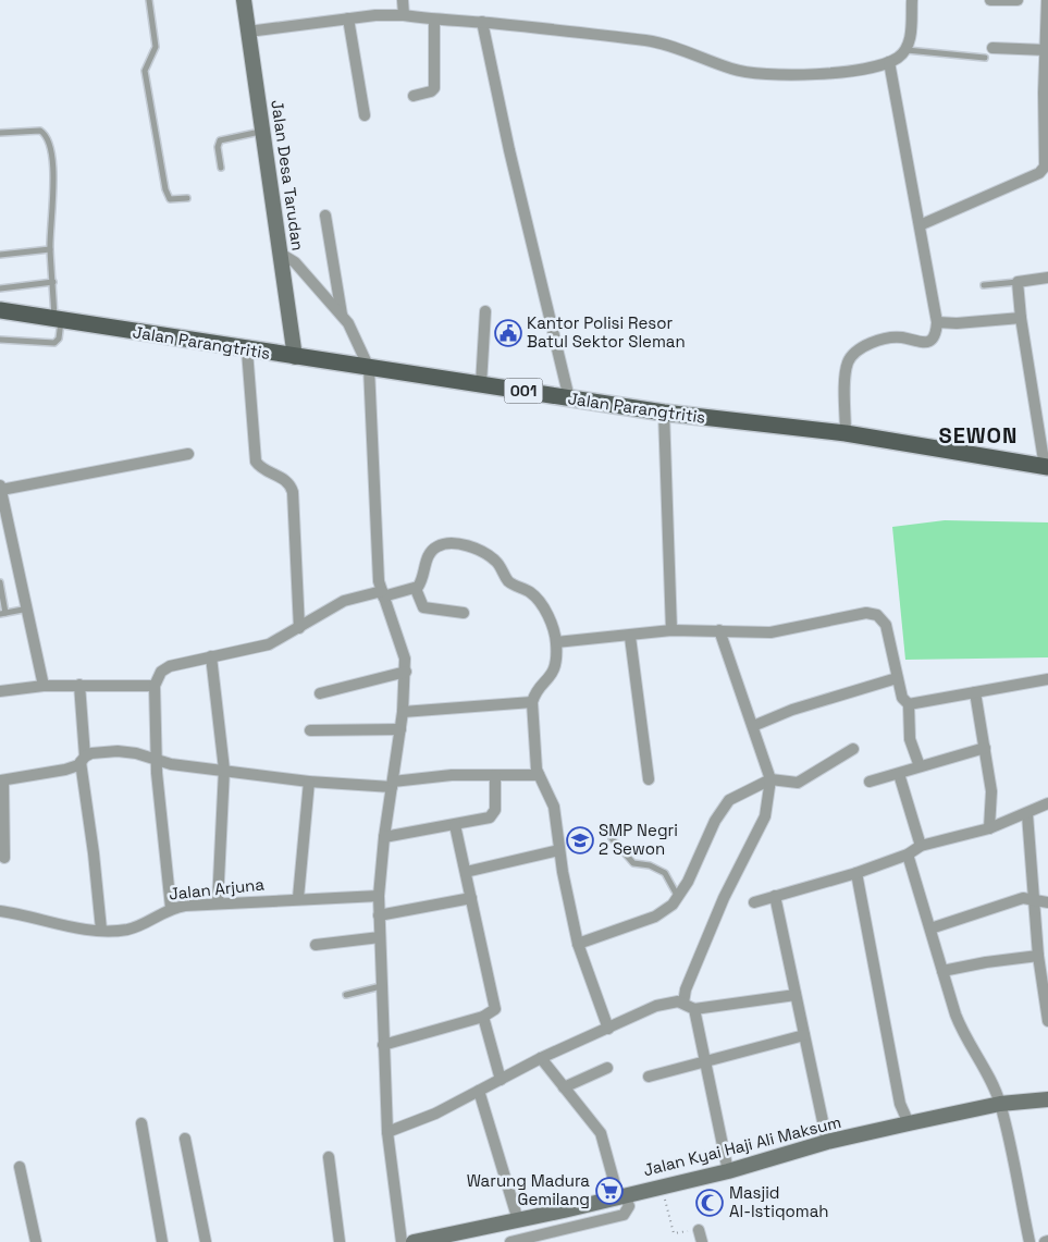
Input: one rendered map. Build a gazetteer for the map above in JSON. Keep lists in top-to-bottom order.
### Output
{
  "streets": {
    "main road": ["Jalan Parangtritis", "001"],
    "street": ["Jalan Desa Tarudan", "Jalan Arjuna", "Jalan Kyai Haji Ali Maksum"]
  },
  "crossings": [
    ["Jalan Desa Tarudan", "Jalan Parangtritis"]
  ],
  "districts": ["SEWON"],
  "places": {
    "public building": ["Kantor Polisi Resor Batul Sektor Sleman"],
    "school or university": ["SMP Negri 2 Sewon"],
    "supermarket": ["Warung Madura Gemilang"],
    "mosque": ["Masjid Al-Istiqomah"]
  }
}
